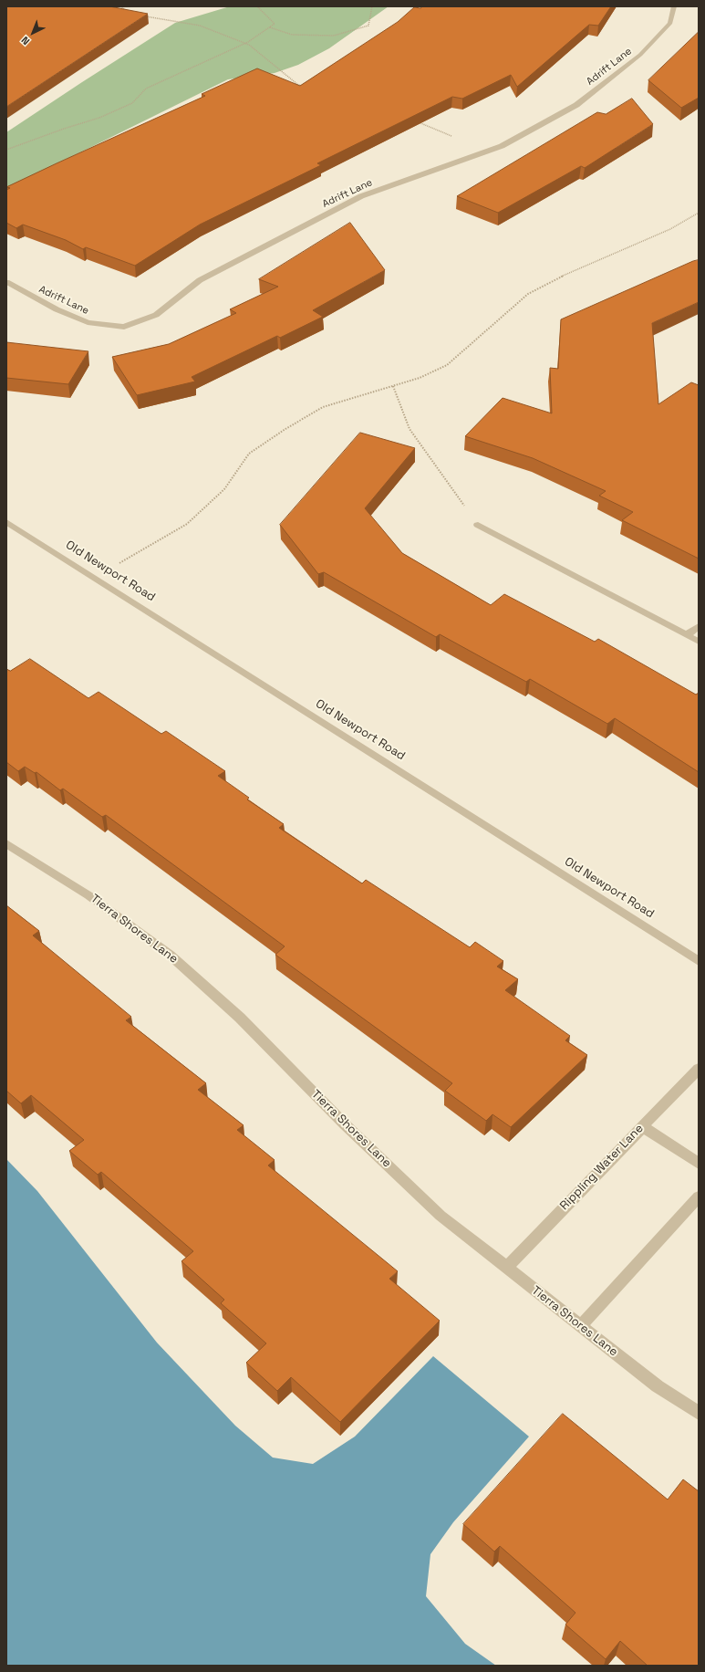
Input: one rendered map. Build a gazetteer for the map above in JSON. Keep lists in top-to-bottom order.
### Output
{
  "streets": {
    "street": [
      "Adrift Lane",
      "Old Newport Road",
      "Tierra Shores Lane",
      "Rippling Water Lane"
    ]
  },
  "crossings": [
    ["Tierra Shores Lane", "Rippling Water Lane"]
  ],
  "north": "bottom left"
}
